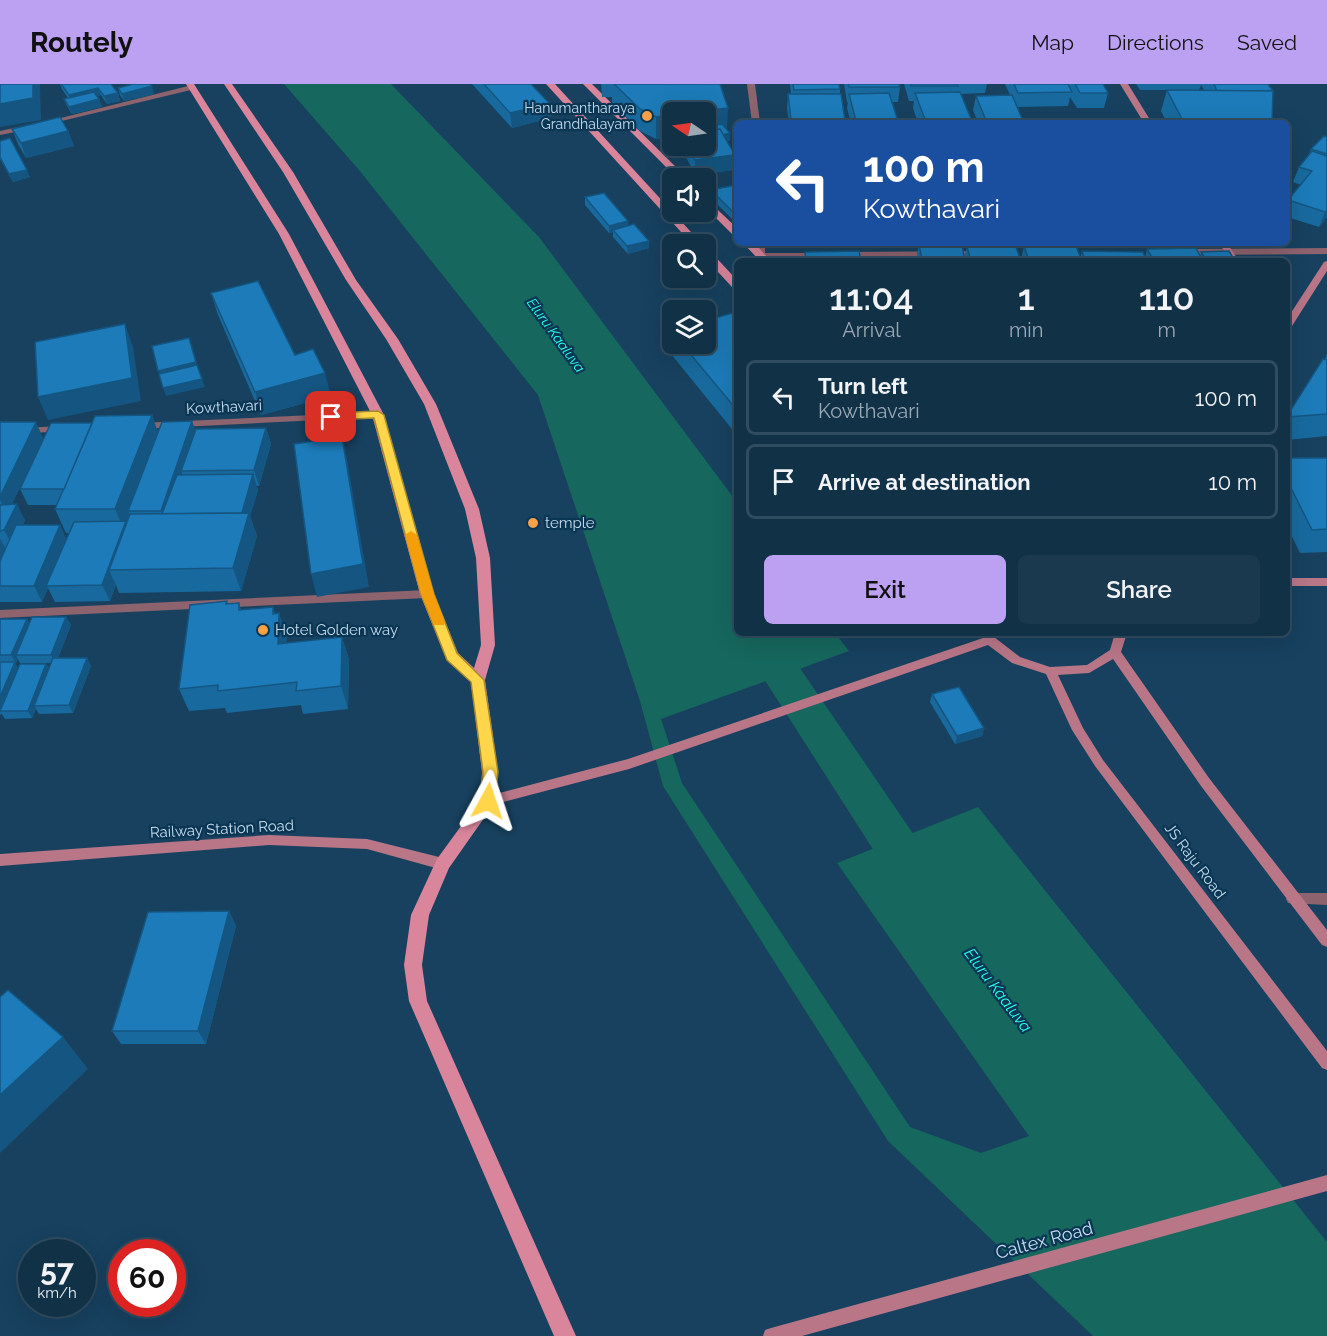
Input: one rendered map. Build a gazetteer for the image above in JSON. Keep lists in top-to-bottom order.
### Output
{
  "streets": {
    "street": [
      "Kowthavari",
      "Railway Station Road",
      "JS Raju Road",
      "Caltex Road"
    ]
  },
  "water": ["Eluru Kaaluva"],
  "places": ["Hanumantharaya Grandhalayam", "temple", "Hotel Golden way"],
  "north": "left",
  "page": {
    "header": "Routely",
    "nav": ["Map", "Directions", "Saved"],
    "turn": ["100 m", "Kowthavari"],
    "eta": [
      "11:04",
      "Arrival",
      "1",
      "min",
      "110",
      "m"
    ],
    "list": [
      {
        "name": "Turn left",
        "note": "Kowthavari",
        "value": "100 m"
      },
      {
        "name": "Arrive at destination",
        "value": "10 m"
      }
    ],
    "buttons": ["Exit", "Share"],
    "speed": "57 km/h",
    "limit": "60"
  }
}
